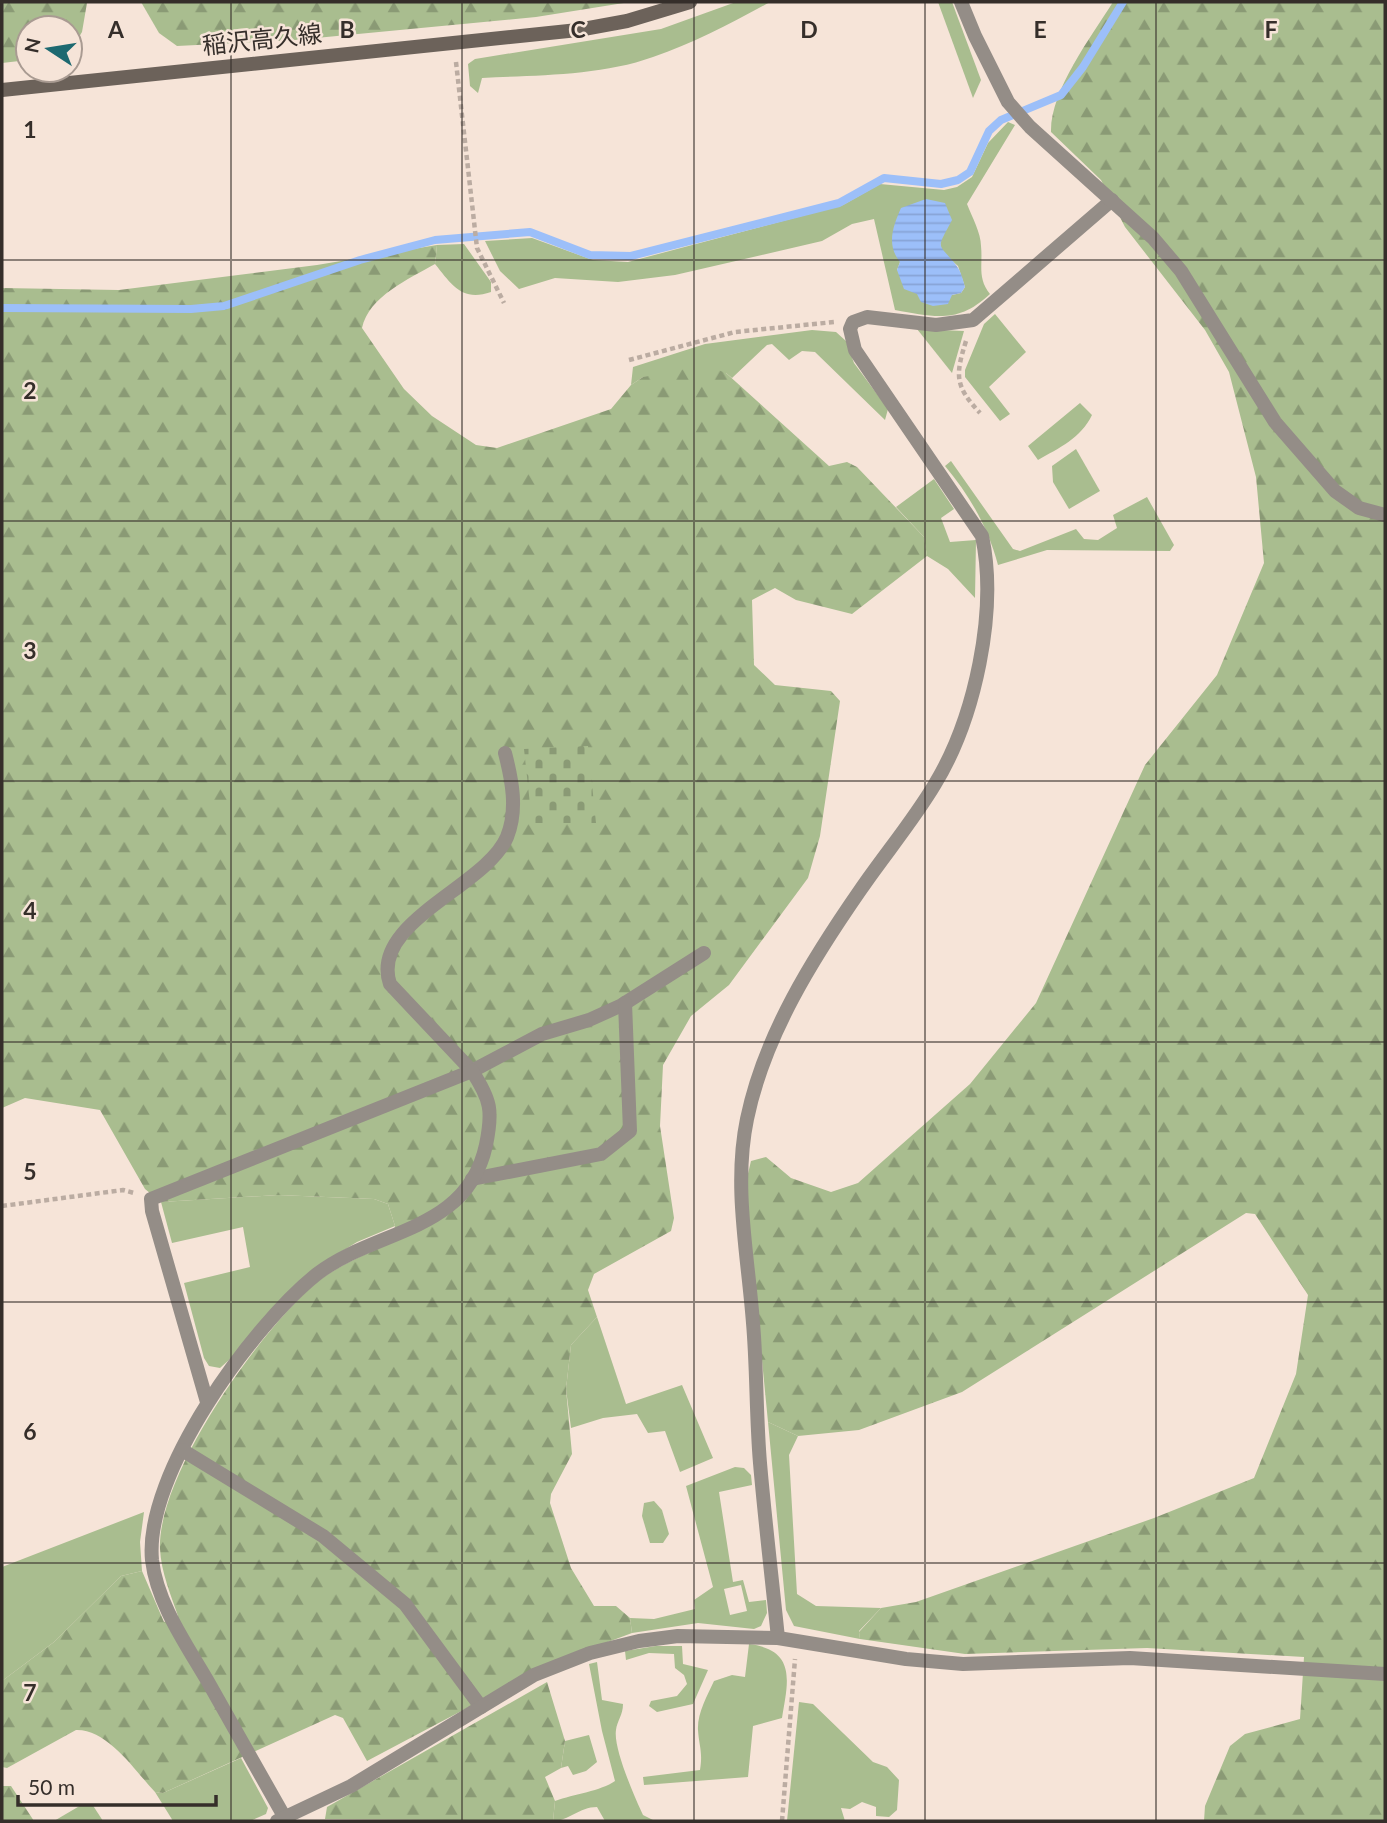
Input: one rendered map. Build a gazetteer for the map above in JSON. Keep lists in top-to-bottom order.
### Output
{
  "streets": {
    "main road": ["稲沢高久線"]
  },
  "scale_bar": "50 m",
  "north": "left",
  "grid": {
    "columns": [
      "A",
      "B",
      "C",
      "D",
      "E",
      "F"
    ],
    "rows": [
      "1",
      "2",
      "3",
      "4",
      "5",
      "6",
      "7"
    ]
  }
}
